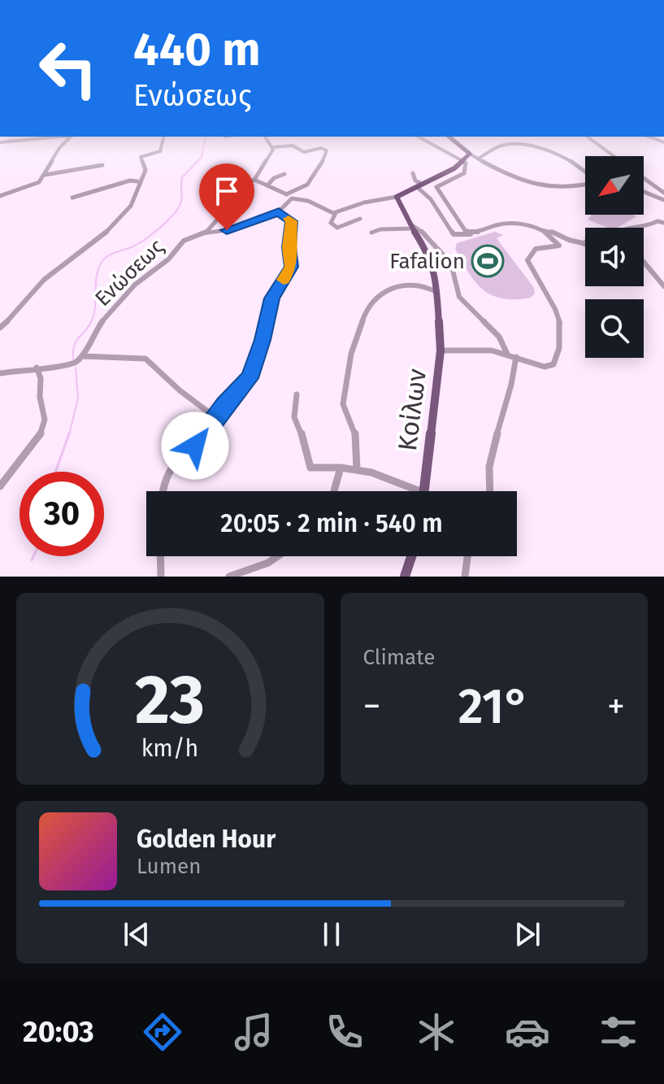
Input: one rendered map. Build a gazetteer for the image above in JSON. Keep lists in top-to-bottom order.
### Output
{
  "streets": {
    "main road": ["Κοίλων"],
    "street": ["Ενώσεως"]
  },
  "places": {
    "sports": ["Fafalion"]
  },
  "north": "bottom left",
  "page": {
    "turn": ["440 m", "Ενώσεως"],
    "limit": "30",
    "trip": "20:05 · 2 min · 540 m",
    "tile": "Climate",
    "heat": ["−", "21°", "+"],
    "song": ["Golden Hour", "Lumen"],
    "tabs": "20:03",
    "gauge": ["23", "km/h"]
  }
}
